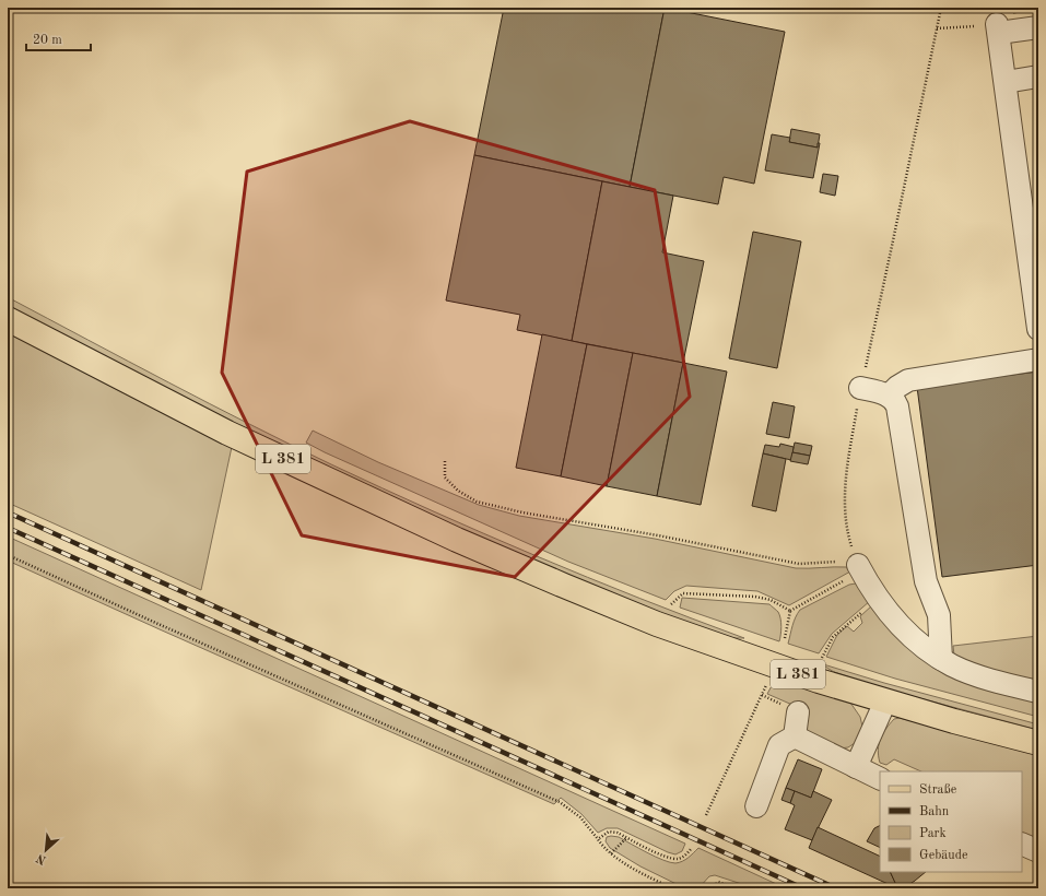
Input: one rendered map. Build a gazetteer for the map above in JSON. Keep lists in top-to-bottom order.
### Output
{
  "streets": {
    "main road": ["L 381"]
  },
  "legend": [
    "Straße",
    "Bahn",
    "Park",
    "Gebäude"
  ],
  "scale_bar": "20 m",
  "north": "bottom left"
}
